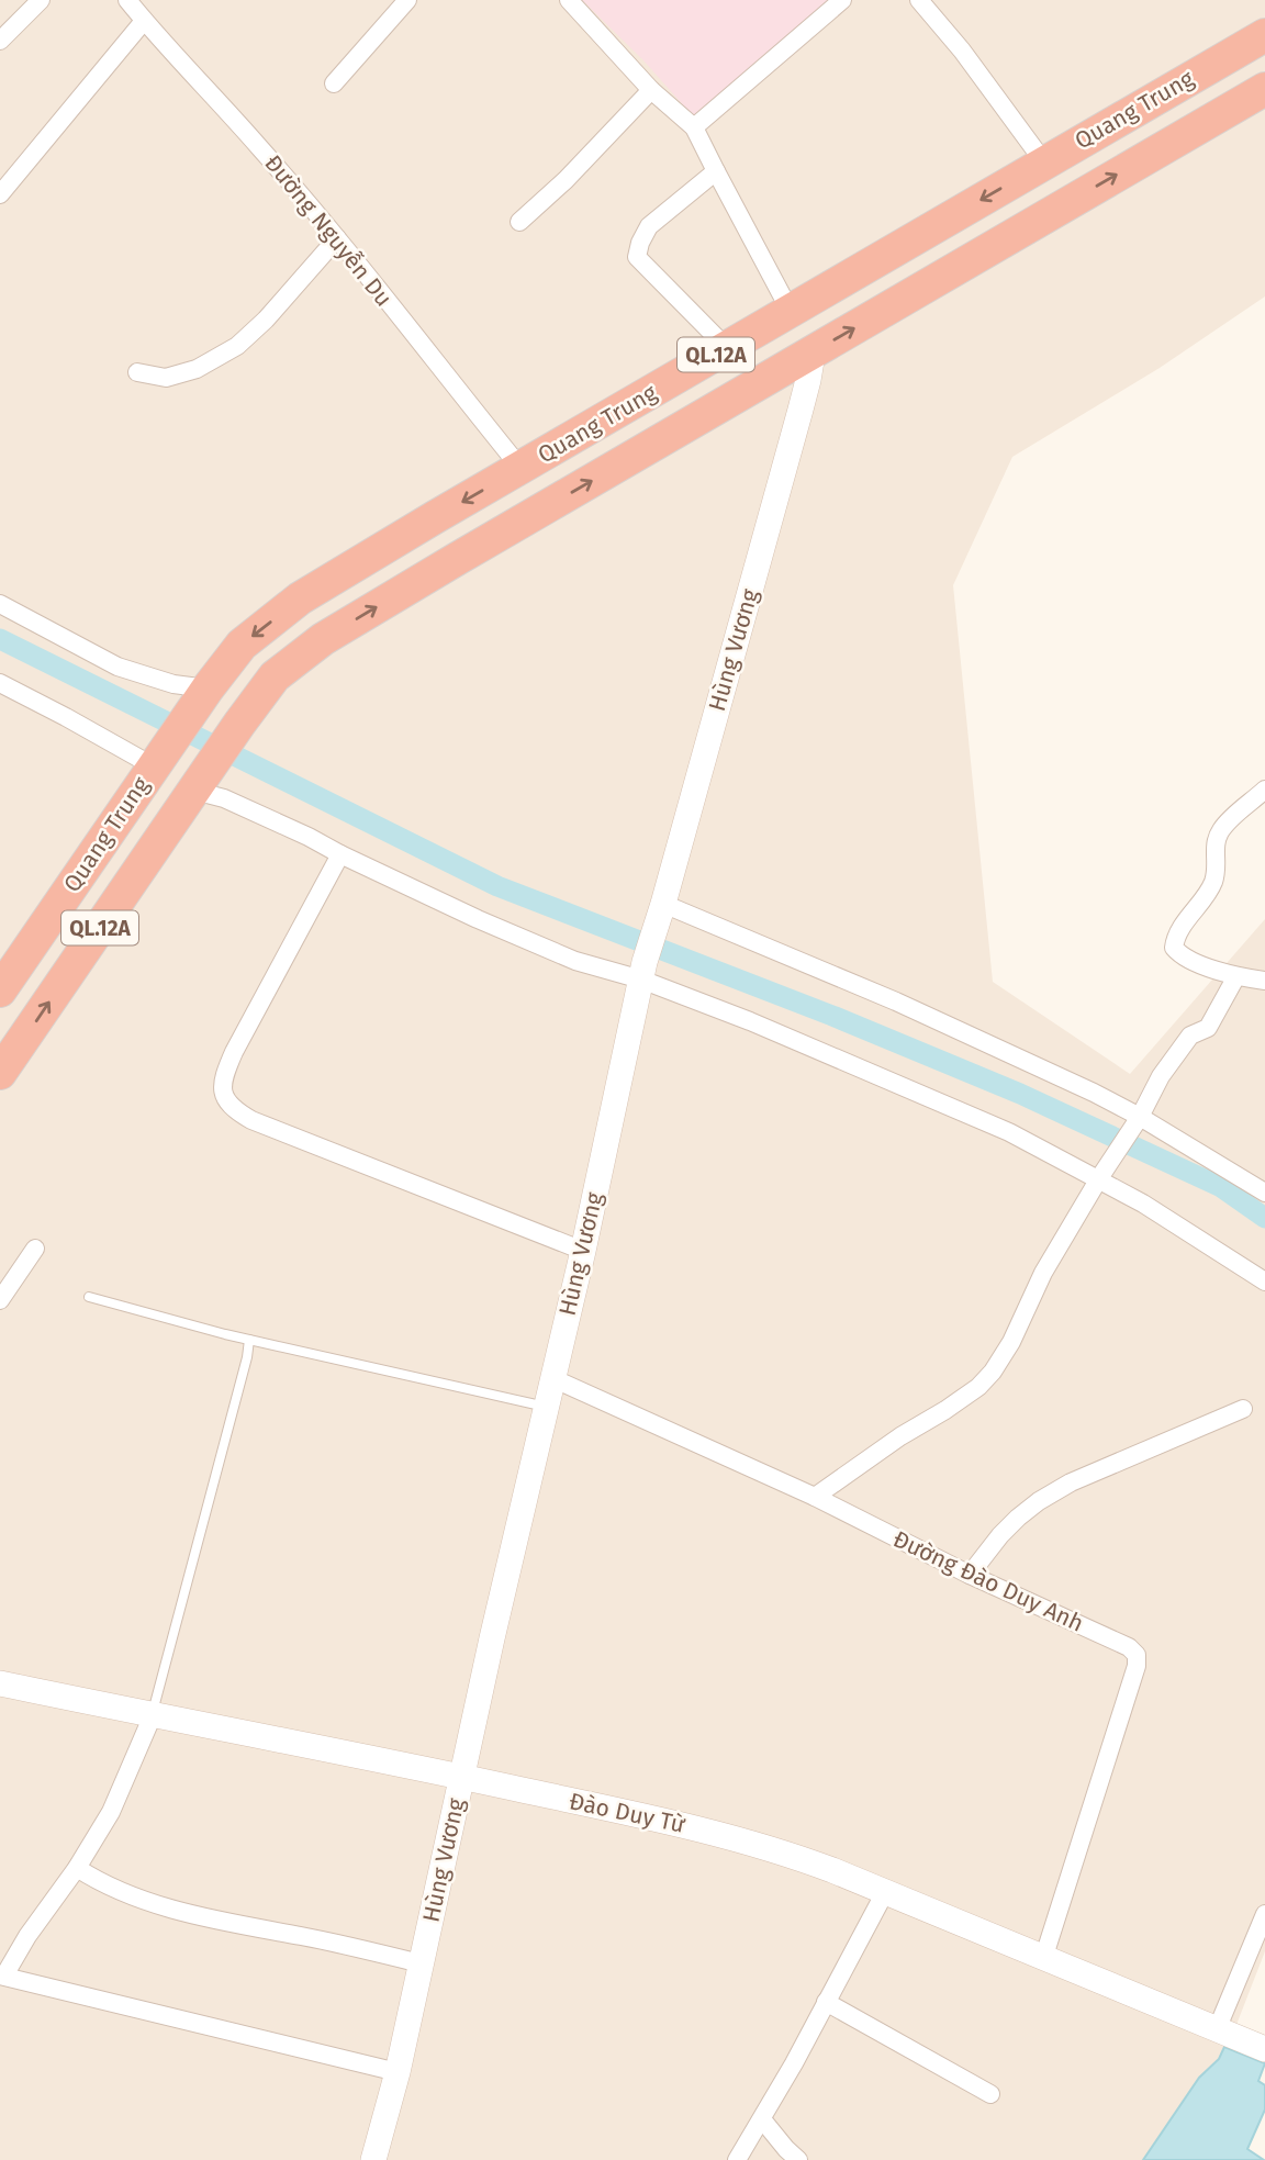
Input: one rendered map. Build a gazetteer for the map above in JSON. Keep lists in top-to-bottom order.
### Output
{
  "streets": {
    "highway": ["Quang Trung", "QL.12A"],
    "street": [
      "Đường Nguyễn Du",
      "Hùng Vương",
      "Đường Đào Duy Anh",
      "Đào Duy Từ"
    ]
  },
  "crossings": [
    ["Quang Trung", "Đường Nguyễn Du"],
    ["Quang Trung", "QL.12A"],
    ["Quang Trung", "Hùng Vương"],
    ["Hùng Vương", "Đường Đào Duy Anh"],
    ["Hùng Vương", "Đào Duy Từ"],
    ["Đường Đào Duy Anh", "Đào Duy Từ"]
  ]
}
